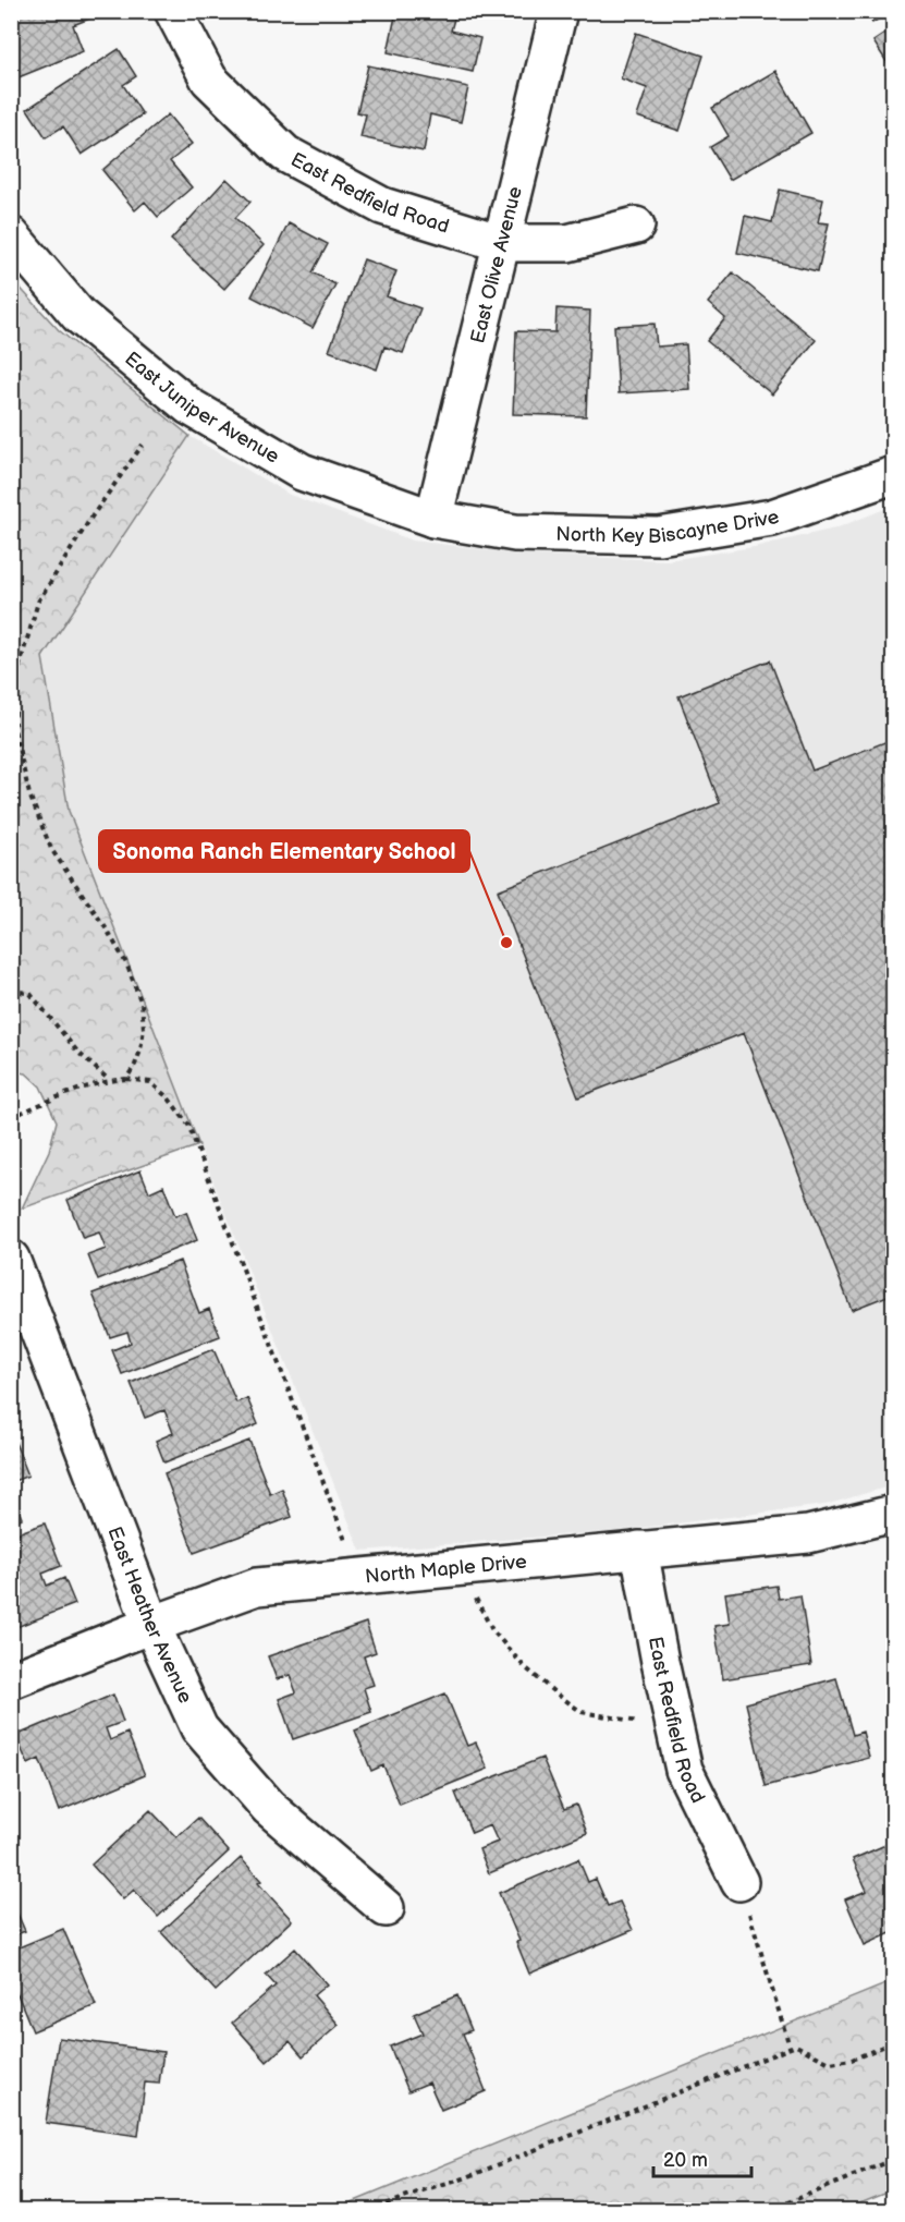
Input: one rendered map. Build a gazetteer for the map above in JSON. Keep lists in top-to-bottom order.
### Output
{
  "streets": {
    "street": [
      "East Redfield Road",
      "East Olive Avenue",
      "East Juniper Avenue",
      "North Key Biscayne Drive",
      "North Maple Drive",
      "East Heather Avenue"
    ]
  },
  "crossings": [
    ["East Redfield Road", "East Olive Avenue"],
    ["East Redfield Road", "North Maple Drive"],
    ["East Olive Avenue", "East Juniper Avenue"],
    ["East Olive Avenue", "North Key Biscayne Drive"],
    ["East Juniper Avenue", "North Key Biscayne Drive"],
    ["North Maple Drive", "East Heather Avenue"]
  ],
  "places": ["Sonoma Ranch Elementary School"],
  "scale_bar": "20 m"
}
